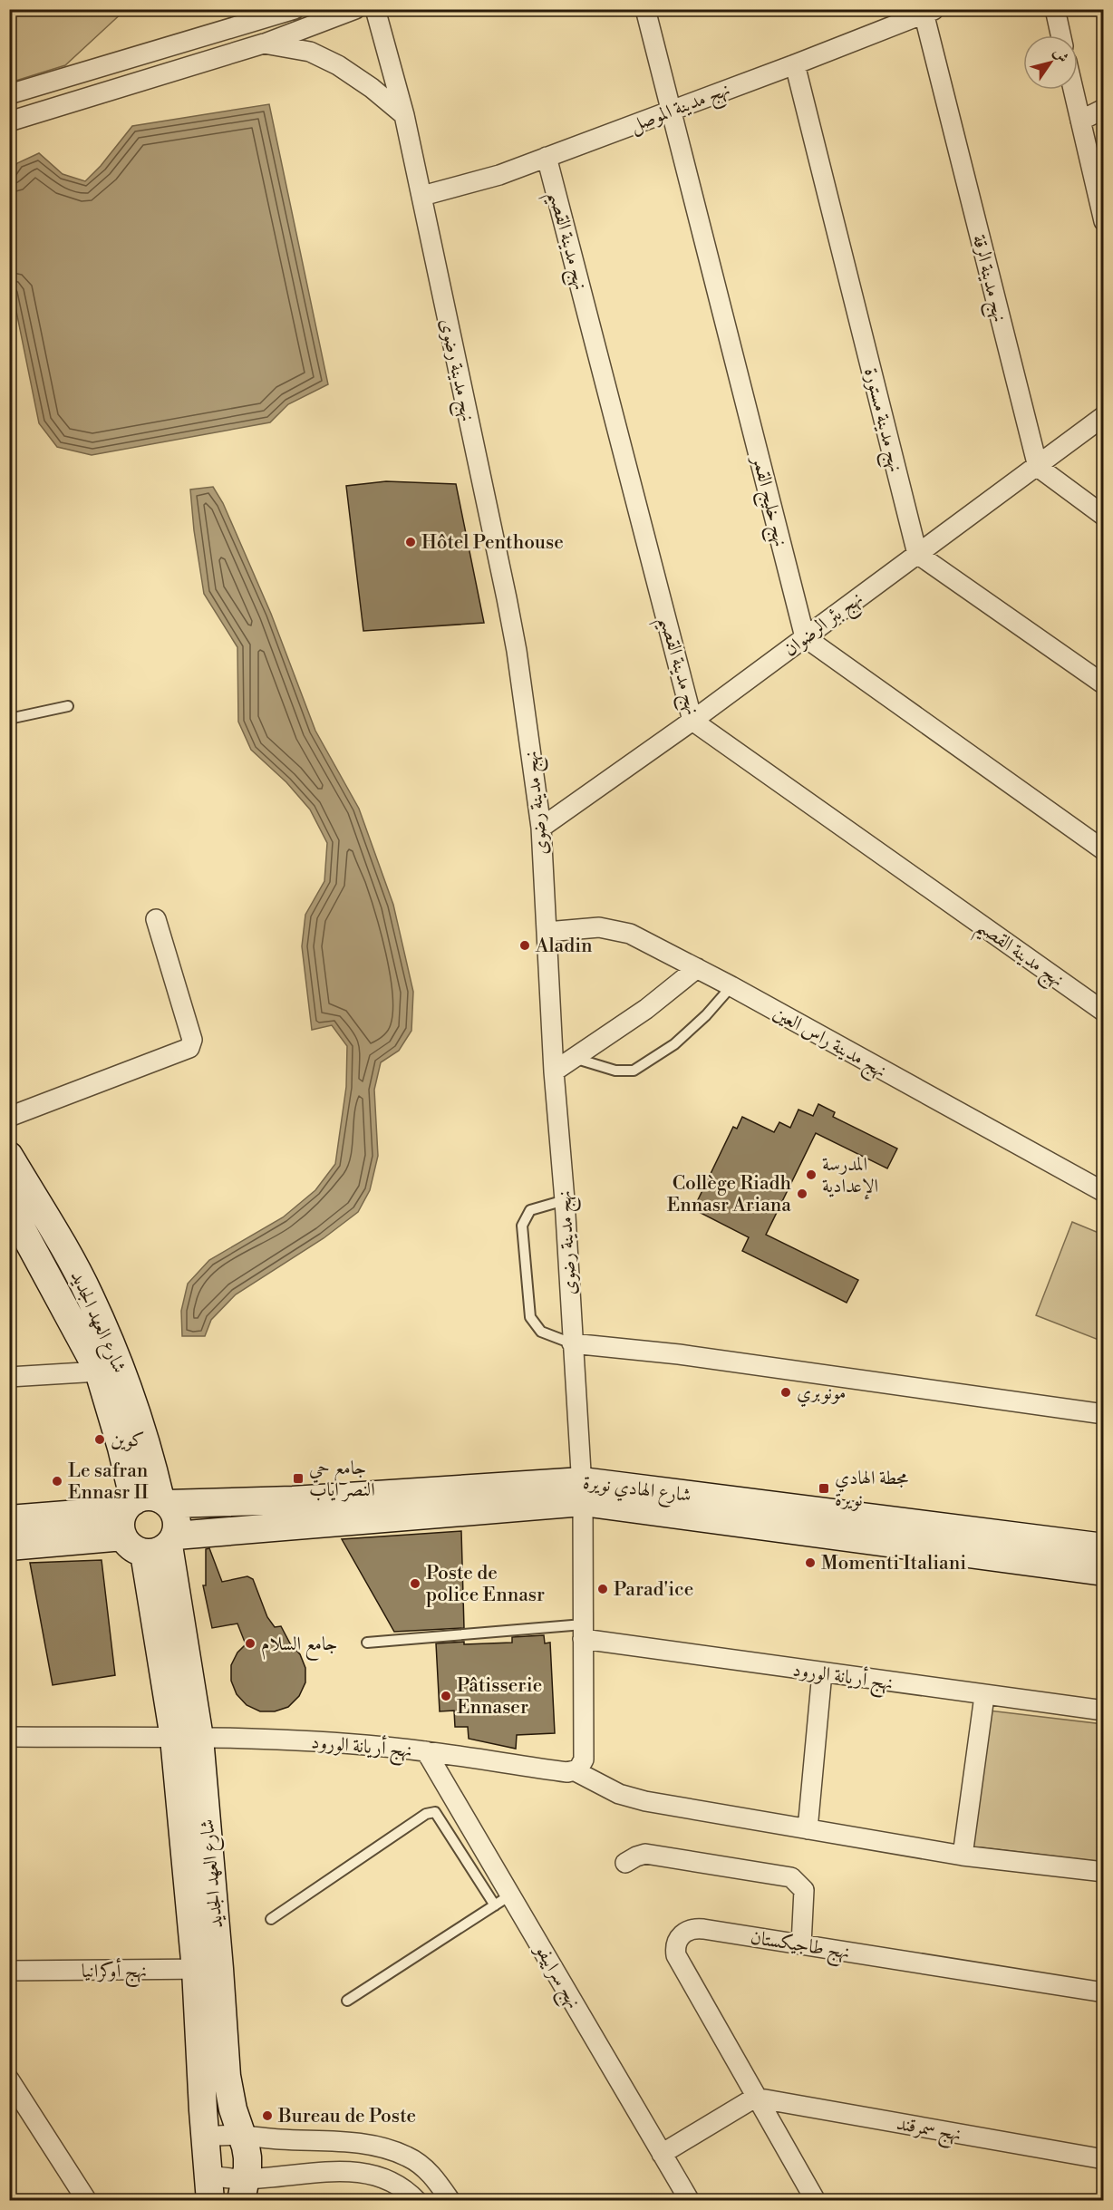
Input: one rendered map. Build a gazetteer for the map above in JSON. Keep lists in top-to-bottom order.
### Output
{
  "streets": {
    "main road": ["شارع العهد الجديد", "شارع الهادي نويرة"],
    "street": [
      "نهج مدينة الموصل",
      "نهج مدينة القصيم",
      "نهج مدينة الرقة",
      "نهج مدينة رضوى",
      "نهج مدينة مستورة",
      "نهج خليج القمر",
      "نهج بئر الرضوان",
      "نهج مدينة راس العين",
      "نهج أريانة الورود",
      "نهج طاجيكستان",
      "نهج أوكرانيا",
      "نهج سراييفو",
      "نهج سمرقند"
    ]
  },
  "crossings": [
    ["نهج مدينة الموصل", "نهج مدينة القصيم"],
    ["نهج مدينة الموصل", "نهج مدينة الرقة"],
    ["نهج مدينة الموصل", "نهج مدينة رضوى"],
    ["نهج مدينة الموصل", "نهج مدينة مستورة"],
    ["نهج مدينة الموصل", "نهج خليج القمر"],
    ["نهج مدينة القصيم", "نهج بئر الرضوان"],
    ["نهج مدينة الرقة", "نهج بئر الرضوان"],
    ["نهج مدينة رضوى", "نهج بئر الرضوان"],
    ["نهج مدينة رضوى", "نهج مدينة راس العين"],
    ["نهج مدينة رضوى", "شارع الهادي نويرة"],
    ["نهج مدينة مستورة", "نهج بئر الرضوان"],
    ["نهج خليج القمر", "نهج بئر الرضوان"],
    ["شارع العهد الجديد", "شارع الهادي نويرة"],
    ["شارع العهد الجديد", "نهج أريانة الورود"],
    ["شارع العهد الجديد", "نهج أوكرانيا"],
    ["نهج أريانة الورود", "نهج سراييفو"],
    ["نهج طاجيكستان", "نهج سمرقند"]
  ],
  "places": {
    "other": [
      "Hôtel Penthouse",
      "Aladin",
      "المدرسة الإعدادية",
      "Collège Riadh Ennasr Ariana",
      "مونوبري",
      "كوين",
      "Le safran Ennasr II",
      "Momenti Italiani",
      "Poste de police Ennasr",
      "Parad'ice",
      "جامع السلام",
      "Pâtisserie Ennaser",
      "Bureau de Poste"
    ],
    "transit": ["جامع حي النصر اياب", "مجطة الهادي نويرة"]
  },
  "north": "top right"
}
